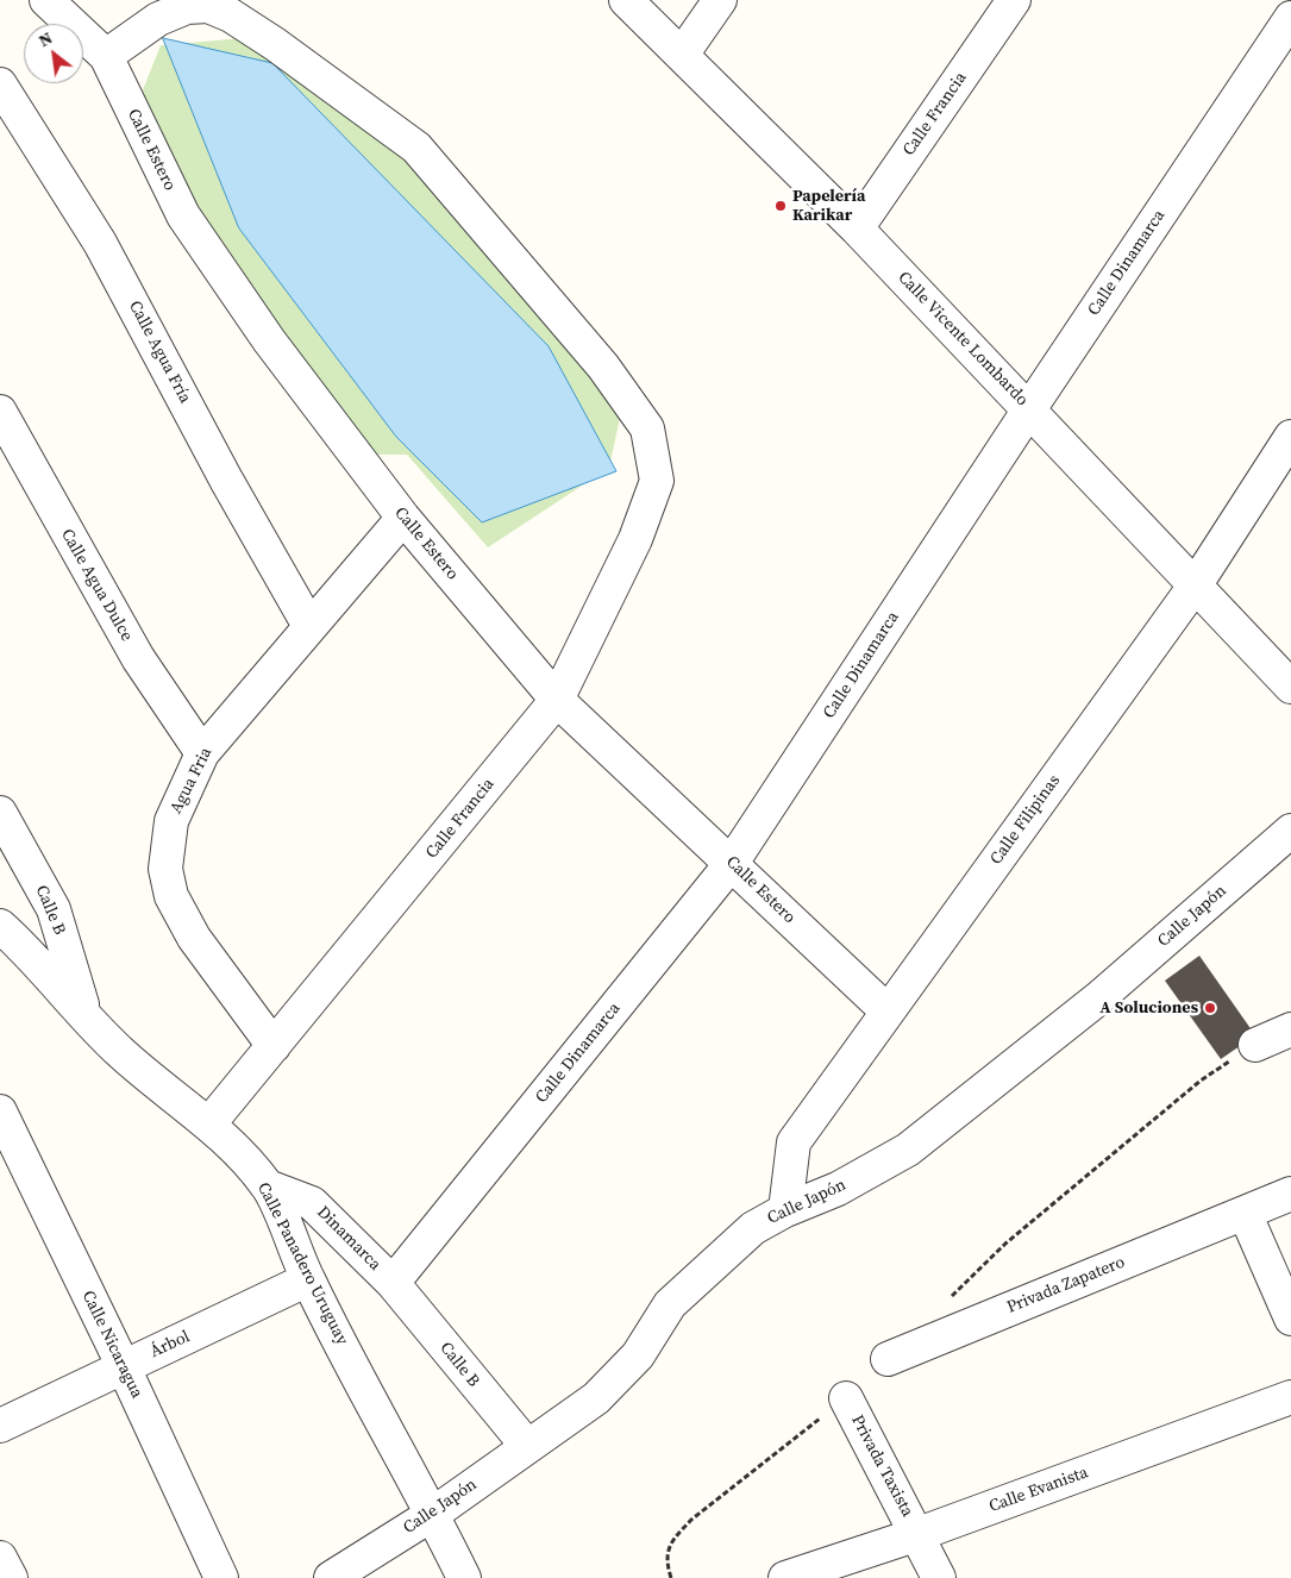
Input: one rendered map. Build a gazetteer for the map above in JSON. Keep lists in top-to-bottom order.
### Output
{
  "streets": {
    "street": [
      "Calle Francia",
      "Calle Estero",
      "Calle Dinamarca",
      "Calle Vicente Lombardo",
      "Calle Agua Fría",
      "Calle Agua Dulce",
      "Agua Fria",
      "Calle Filipinas",
      "Calle B",
      "Calle Japón",
      "Dinamarca",
      "Calle Panadero Uruguay",
      "Privada Zapatero",
      "Calle Nicaragua",
      "Árbol",
      "Privada Taxista",
      "Calle Evanista"
    ]
  },
  "crossings": [
    ["Calle Francia", "Calle Estero"],
    ["Calle Francia", "Calle Vicente Lombardo"],
    ["Calle Francia", "Agua Fria"],
    ["Calle Francia", "Calle Panadero Uruguay"],
    ["Calle Estero", "Calle Dinamarca"],
    ["Calle Estero", "Agua Fria"],
    ["Calle Estero", "Calle Filipinas"],
    ["Calle Dinamarca", "Calle Vicente Lombardo"],
    ["Calle Dinamarca", "Calle B"],
    ["Calle Dinamarca", "Dinamarca"],
    ["Calle Vicente Lombardo", "Calle Filipinas"],
    ["Calle Agua Fría", "Agua Fria"],
    ["Calle Agua Dulce", "Agua Fria"],
    ["Calle Filipinas", "Calle Japón"],
    ["Calle B", "Calle Japón"],
    ["Calle B", "Dinamarca"],
    ["Calle B", "Calle Panadero Uruguay"],
    ["Calle Japón", "Calle Panadero Uruguay"],
    ["Dinamarca", "Calle Panadero Uruguay"],
    ["Calle Panadero Uruguay", "Árbol"],
    ["Calle Nicaragua", "Árbol"],
    ["Privada Taxista", "Calle Evanista"]
  ],
  "places": ["Papelería Karikar", "A Soluciones"],
  "north": "top left"
}
